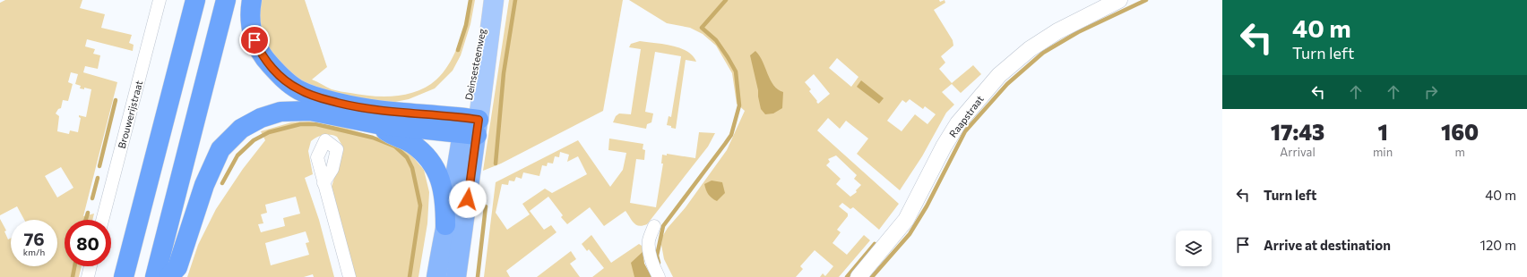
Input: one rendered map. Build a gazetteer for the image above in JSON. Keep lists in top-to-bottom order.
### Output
{
  "streets": {
    "highway": ["Deinsesteenweg"],
    "street": ["Brouwerijstraat", "Raapstraat"]
  },
  "page": {
    "turn": ["40 m", "Turn left"],
    "eta": [
      "17:43",
      "Arrival",
      "1",
      "min",
      "160",
      "m"
    ],
    "list": [
      {
        "name": "Turn left",
        "value": "40 m"
      },
      {
        "name": "Arrive at destination",
        "value": "120 m"
      }
    ],
    "speed": "76 km/h",
    "limit": "80"
  }
}
